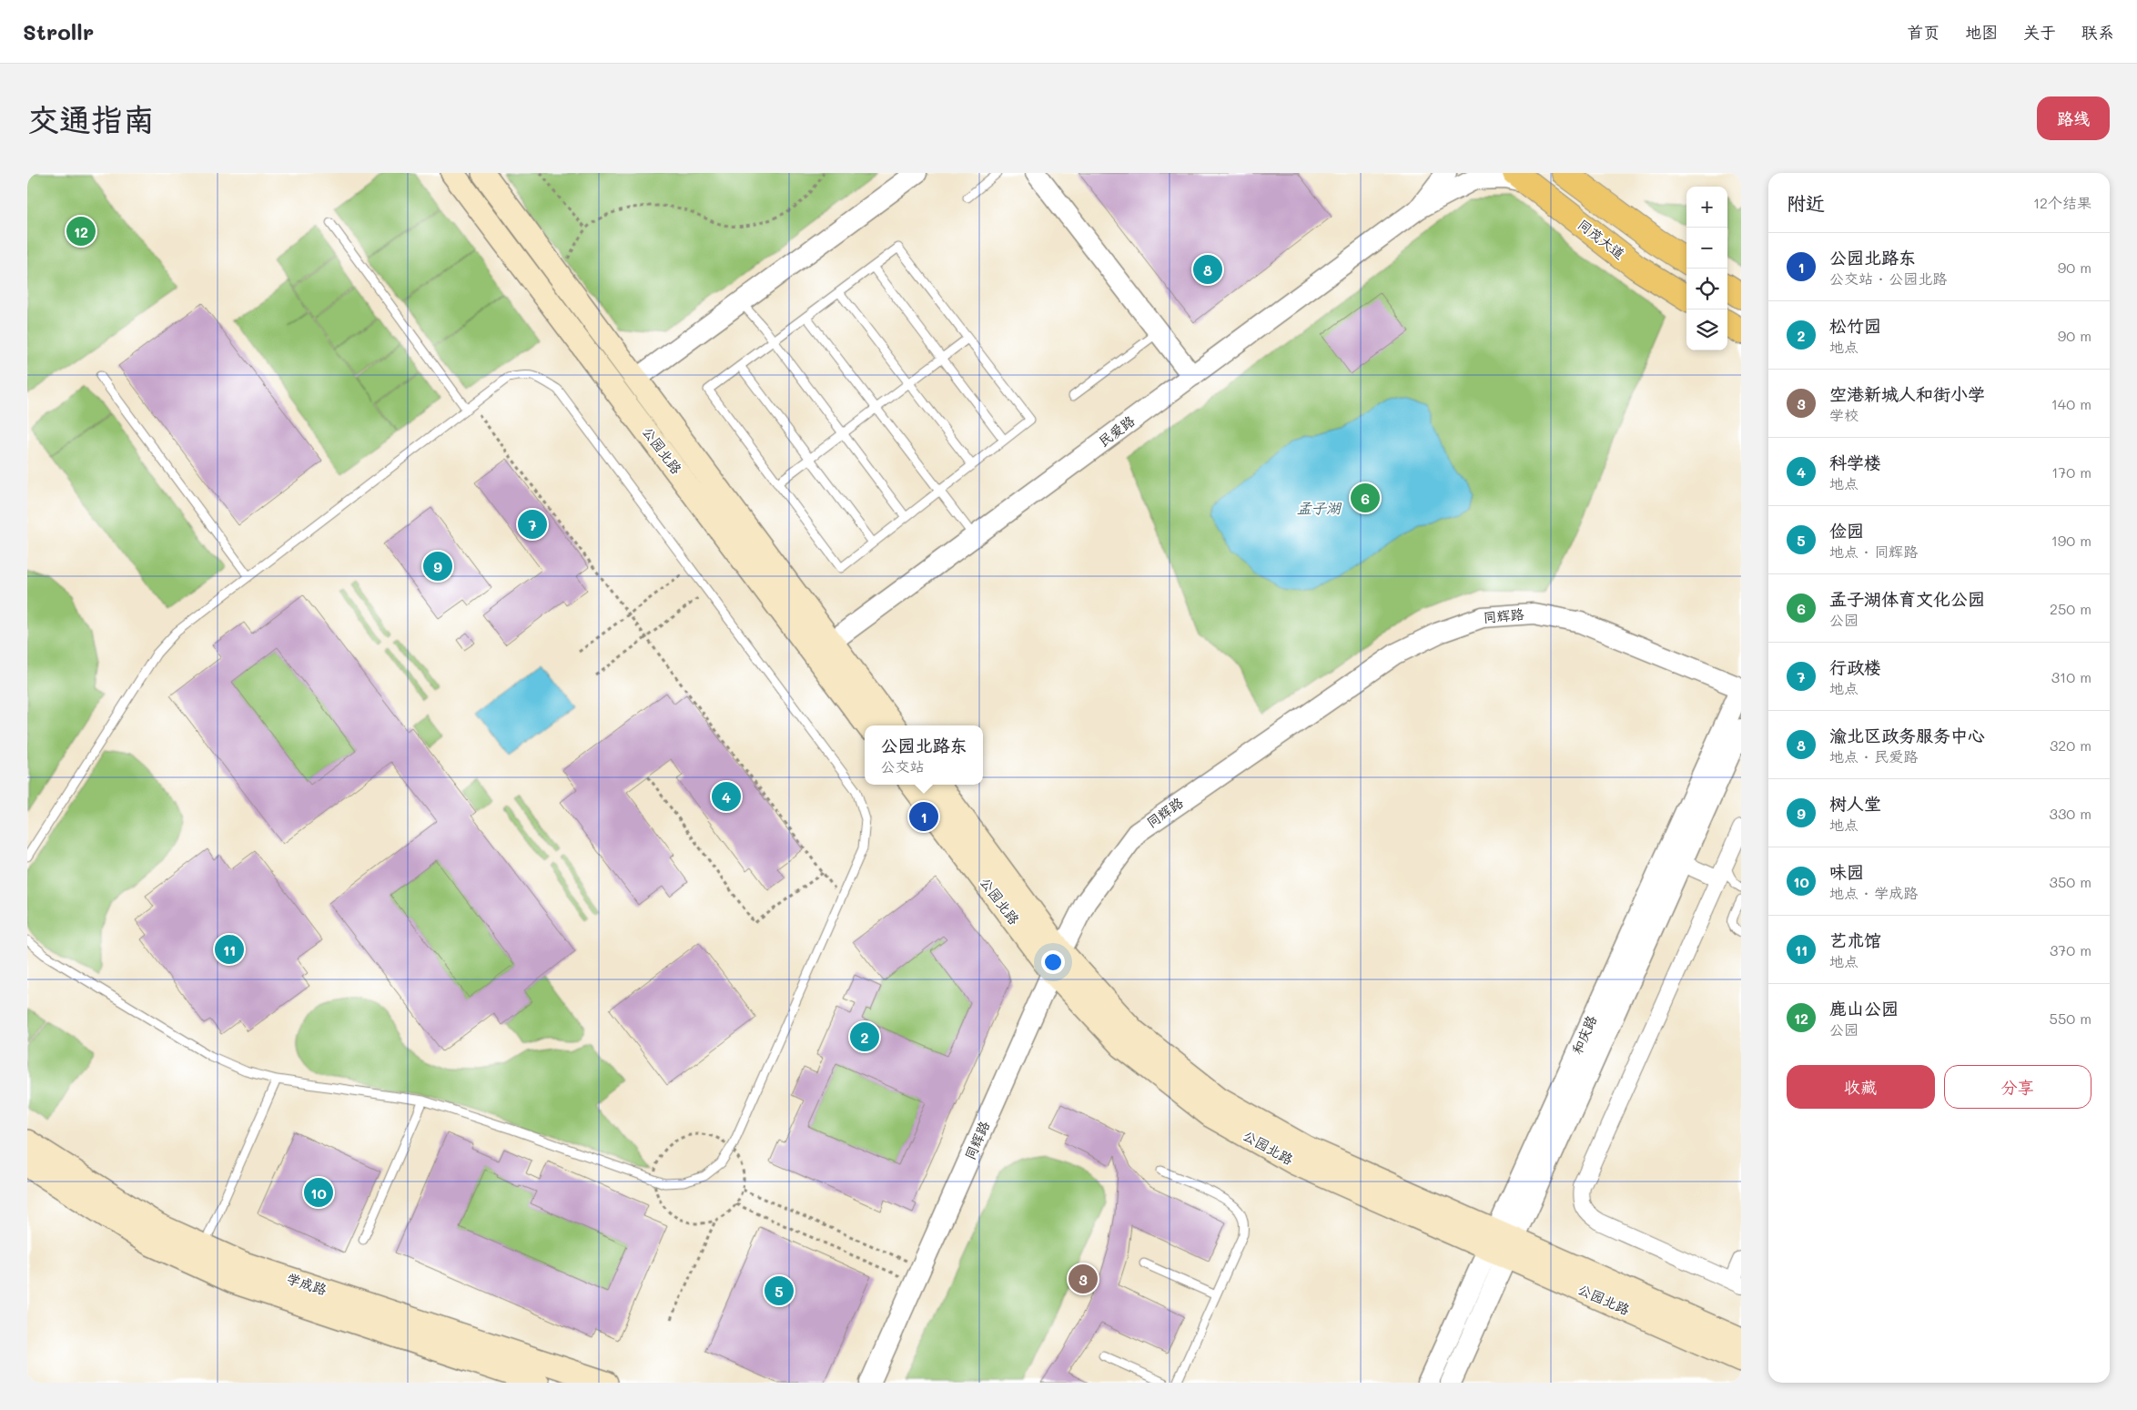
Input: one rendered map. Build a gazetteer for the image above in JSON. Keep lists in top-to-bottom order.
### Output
{
  "streets": {
    "main road": ["同茂大道", "公园北路", "学成路"],
    "street": ["民爱路", "同辉路", "和庆路"]
  },
  "crossings": [
    ["民爱路", "公园北路"],
    ["公园北路", "同辉路"],
    ["公园北路", "和庆路"],
    ["同辉路", "和庆路"]
  ],
  "water": ["孟子湖"],
  "page": {
    "header": "Strollr",
    "nav": [
      "首页",
      "地图",
      "关于",
      "联系"
    ],
    "buttons": [
      "路线",
      ["收藏", "分享"]
    ],
    "title": "交通指南",
    "heading": ["附近", "12个结果"],
    "map_buttons": ["+", "−"],
    "pins": [
      "12",
      "8",
      "6",
      "7",
      "9",
      "4",
      "1",
      "11",
      "2",
      "10",
      "3",
      "5"
    ],
    "list": [
      {
        "mark": "1",
        "name": "公园北路东",
        "note": "公交站 · 公园北路",
        "value": "90 m"
      },
      {
        "mark": "2",
        "name": "松竹园",
        "note": "地点",
        "value": "90 m"
      },
      {
        "mark": "3",
        "name": "空港新城人和街小学",
        "note": "学校",
        "value": "140 m"
      },
      {
        "mark": "4",
        "name": "科学楼",
        "note": "地点",
        "value": "170 m"
      },
      {
        "mark": "5",
        "name": "俭园",
        "note": "地点 · 同辉路",
        "value": "190 m"
      },
      {
        "mark": "6",
        "name": "孟子湖体育文化公园",
        "note": "公园",
        "value": "250 m"
      },
      {
        "mark": "7",
        "name": "行政楼",
        "note": "地点",
        "value": "310 m"
      },
      {
        "mark": "8",
        "name": "渝北区政务服务中心",
        "note": "地点 · 民爱路",
        "value": "320 m"
      },
      {
        "mark": "9",
        "name": "树人堂",
        "note": "地点",
        "value": "330 m"
      },
      {
        "mark": "10",
        "name": "味园",
        "note": "地点 · 学成路",
        "value": "350 m"
      },
      {
        "mark": "11",
        "name": "艺术馆",
        "note": "地点",
        "value": "370 m"
      },
      {
        "mark": "12",
        "name": "鹿山公园",
        "note": "公园",
        "value": "550 m"
      }
    ],
    "popup": ["公园北路东", "公交站"]
  }
}
